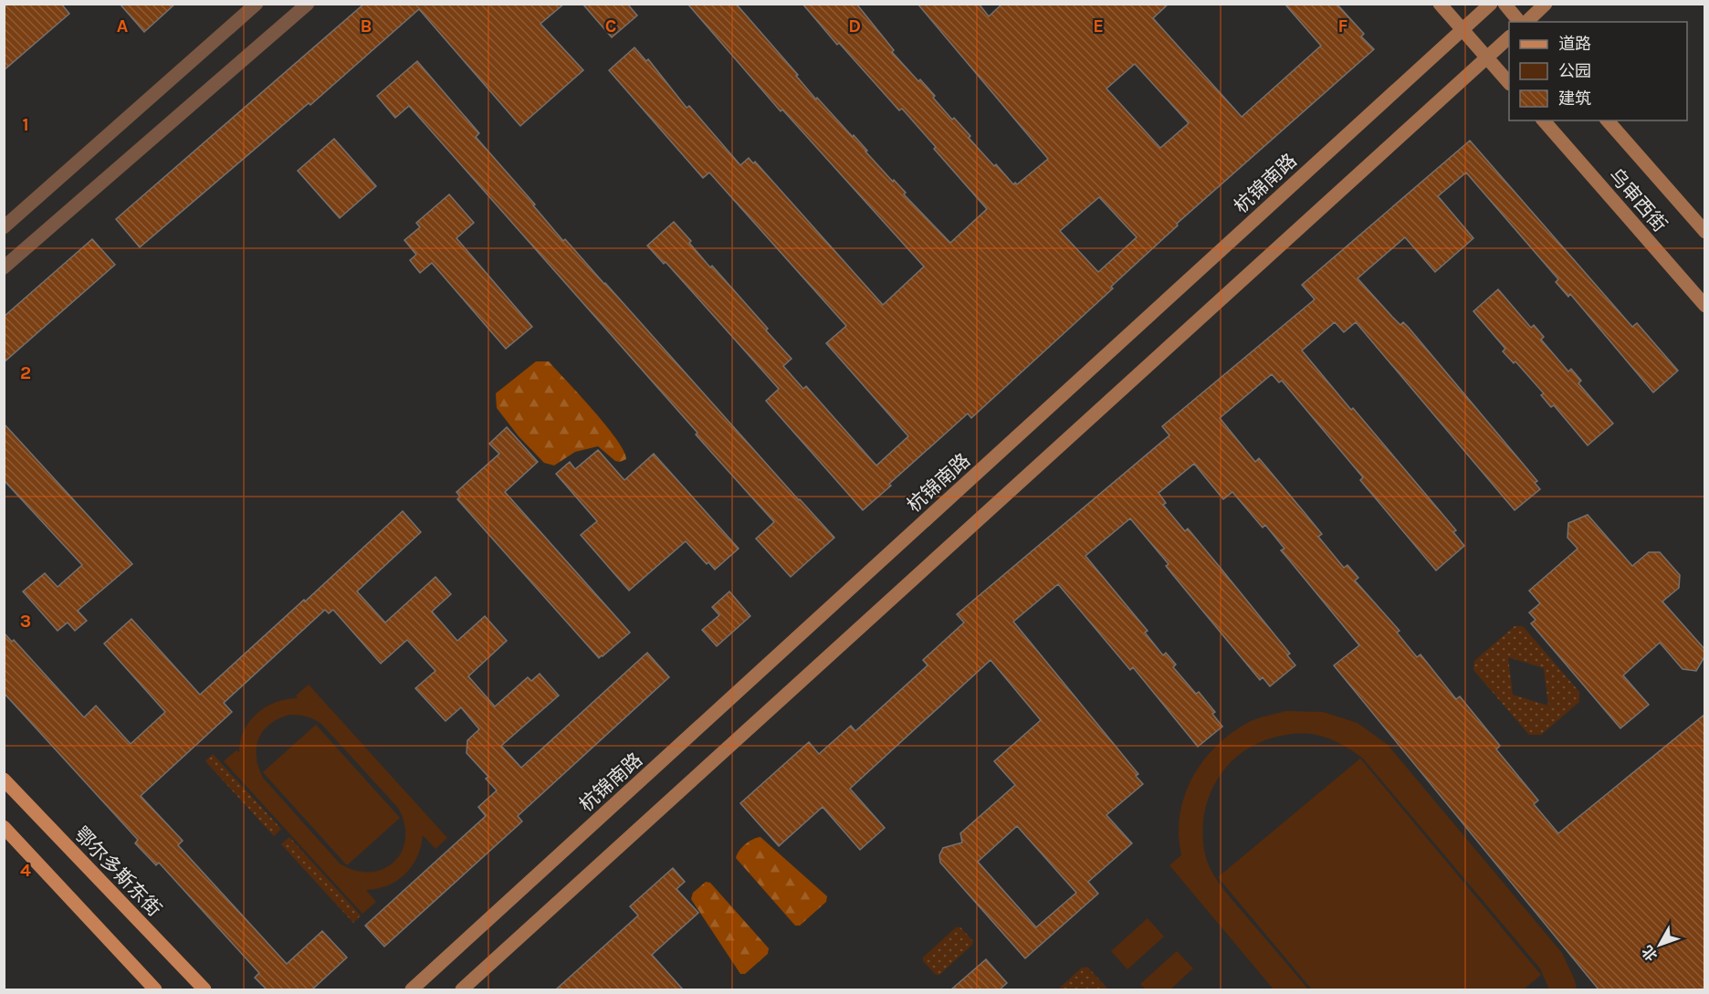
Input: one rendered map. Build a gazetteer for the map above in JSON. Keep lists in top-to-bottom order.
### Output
{
  "streets": {
    "main road": ["杭锦南路", "乌审西街", "鄂尔多斯东街"]
  },
  "legend": ["道路", "公园", "建筑"],
  "north": "bottom left",
  "grid": {
    "columns": [
      "A",
      "B",
      "C",
      "D",
      "E",
      "F"
    ],
    "rows": [
      "1",
      "2",
      "3",
      "4"
    ]
  }
}
